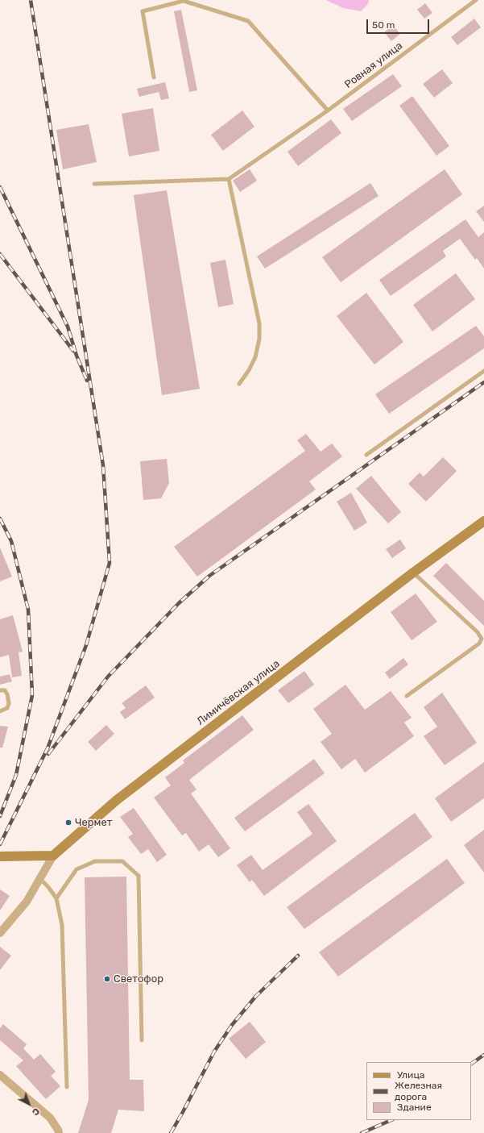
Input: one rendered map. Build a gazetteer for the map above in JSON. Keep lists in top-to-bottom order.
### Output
{
  "streets": {
    "main road": ["Лимичёвская улица"],
    "lane": ["Ровная улица"]
  },
  "places": ["Чермет", "Светофор"],
  "legend": ["Улица", "Железная дорога", "Здание"],
  "scale_bar": "50 m",
  "north": "bottom right"
}
